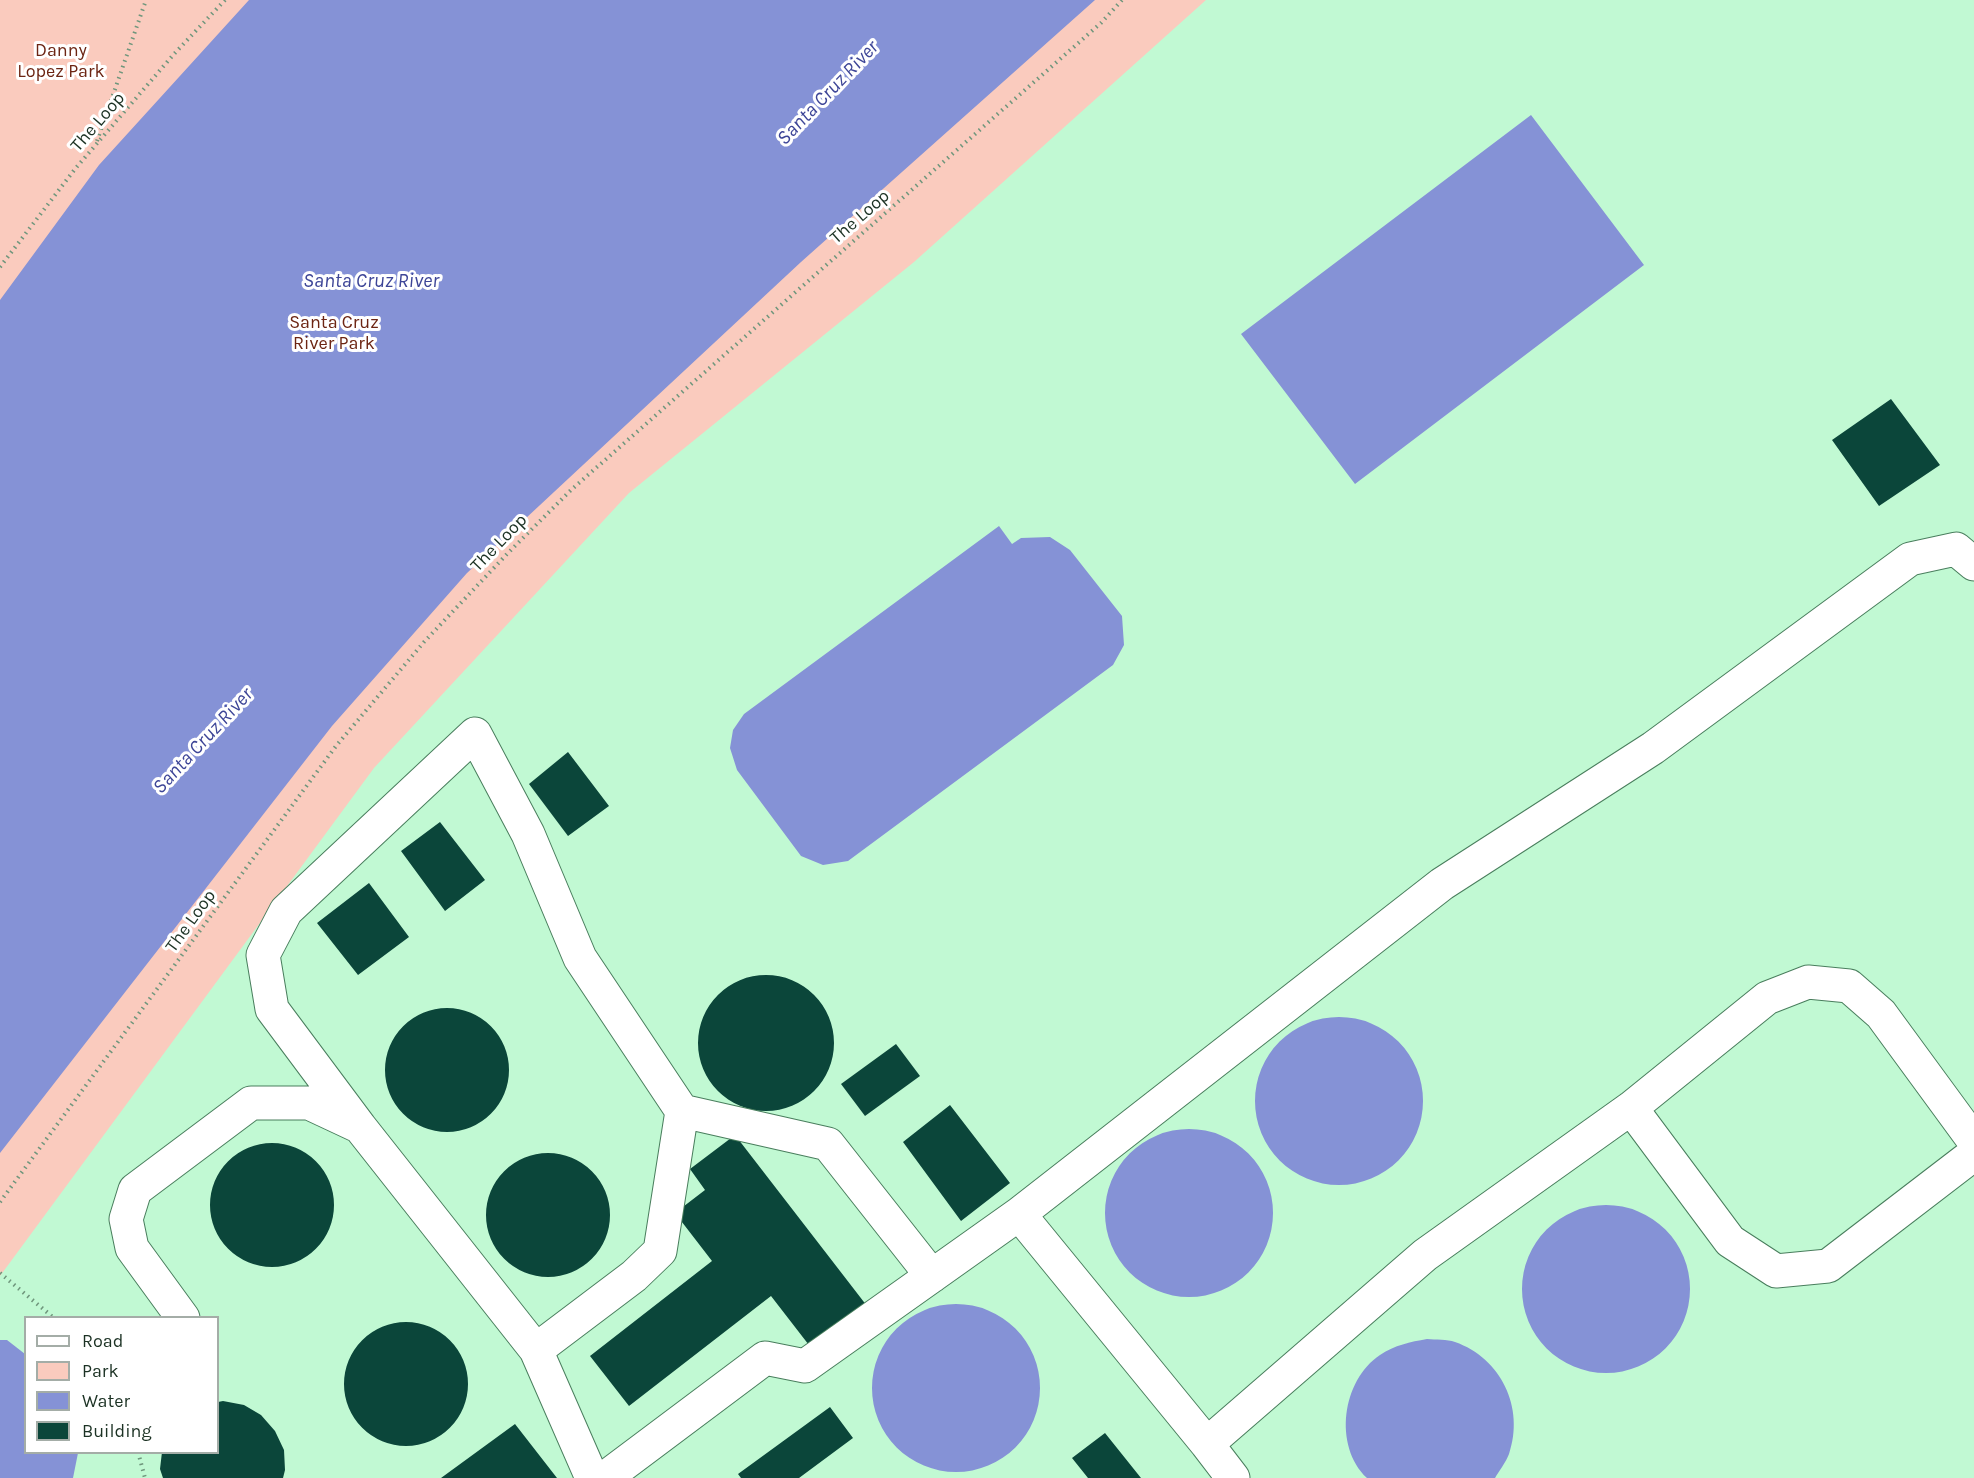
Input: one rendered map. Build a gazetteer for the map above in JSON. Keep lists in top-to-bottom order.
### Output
{
  "streets": {
    "path": ["The Loop"]
  },
  "water": ["Santa Cruz River"],
  "parks": ["Danny Lopez Park", "Santa Cruz River Park"],
  "legend": [
    "Road",
    "Park",
    "Water",
    "Building"
  ]
}
